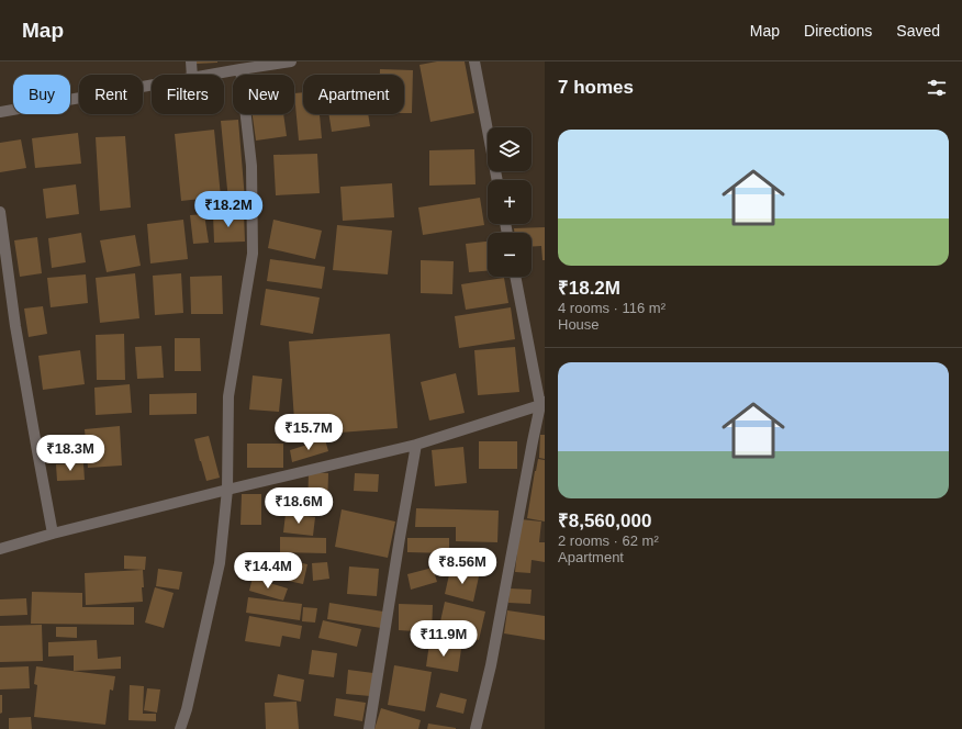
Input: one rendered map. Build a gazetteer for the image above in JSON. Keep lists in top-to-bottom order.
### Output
{
  "page": {
    "header": "Map",
    "nav": ["Map", "Directions", "Saved"],
    "heading": "7 homes",
    "chip": [
      "Buy",
      "Rent",
      "Filters",
      "New",
      "Apartment"
    ],
    "list": [
      {
        "name": "₹18.2M",
        "note": "4 rooms · 116 m² · House"
      },
      {
        "name": "₹8,560,000",
        "note": "2 rooms · 62 m² · Apartment"
      }
    ],
    "map_buttons": ["+", "−"],
    "price": [
      "₹18.2M",
      "₹15.7M",
      "₹18.3M",
      "₹18.6M",
      "₹8.56M",
      "₹14.4M",
      "₹11.9M"
    ]
  }
}
